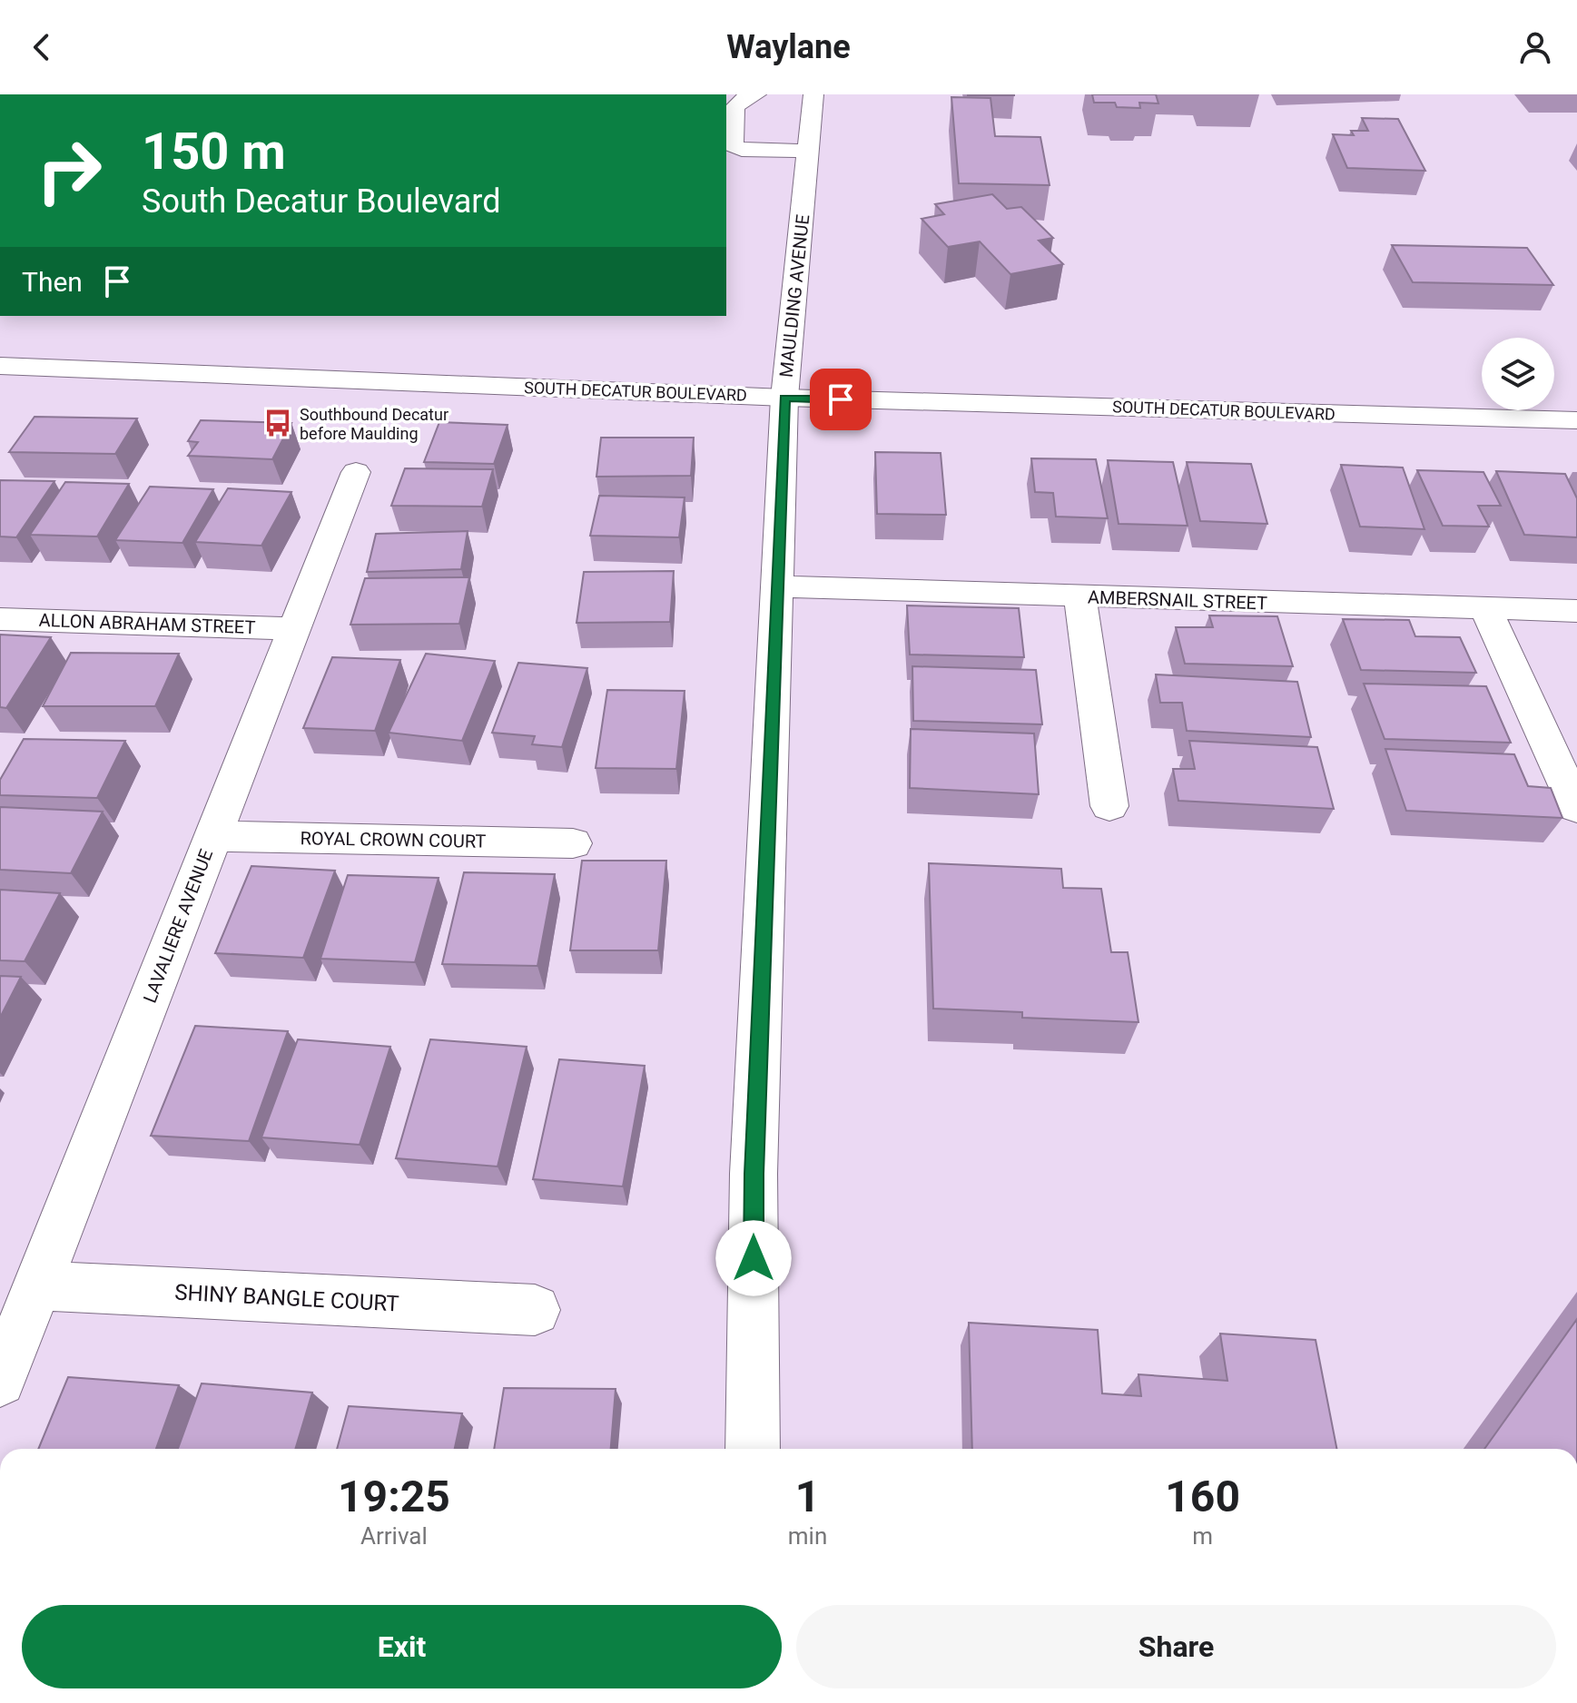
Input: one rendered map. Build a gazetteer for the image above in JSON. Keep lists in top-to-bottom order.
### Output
{
  "streets": {
    "street": [
      "MAULDING AVENUE",
      "SOUTH DECATUR BOULEVARD",
      "AMBERSNAIL STREET",
      "ALLON ABRAHAM STREET",
      "ROYAL CROWN COURT",
      "LAVALIERE AVENUE",
      "SHINY BANGLE COURT"
    ]
  },
  "crossings": [
    ["MAULDING AVENUE", "SOUTH DECATUR BOULEVARD"],
    ["MAULDING AVENUE", "AMBERSNAIL STREET"],
    ["ALLON ABRAHAM STREET", "LAVALIERE AVENUE"],
    ["ROYAL CROWN COURT", "LAVALIERE AVENUE"],
    ["LAVALIERE AVENUE", "SHINY BANGLE COURT"]
  ],
  "places": {
    "bus stop": ["Southbound Decatur before Maulding"]
  },
  "page": {
    "header": "Waylane",
    "turn": ["150 m", "South Decatur Boulevard"],
    "then": "Then",
    "eta": [
      "19:25",
      "Arrival",
      "1",
      "min",
      "160",
      "m"
    ],
    "buttons": ["Exit", "Share"]
  }
}
